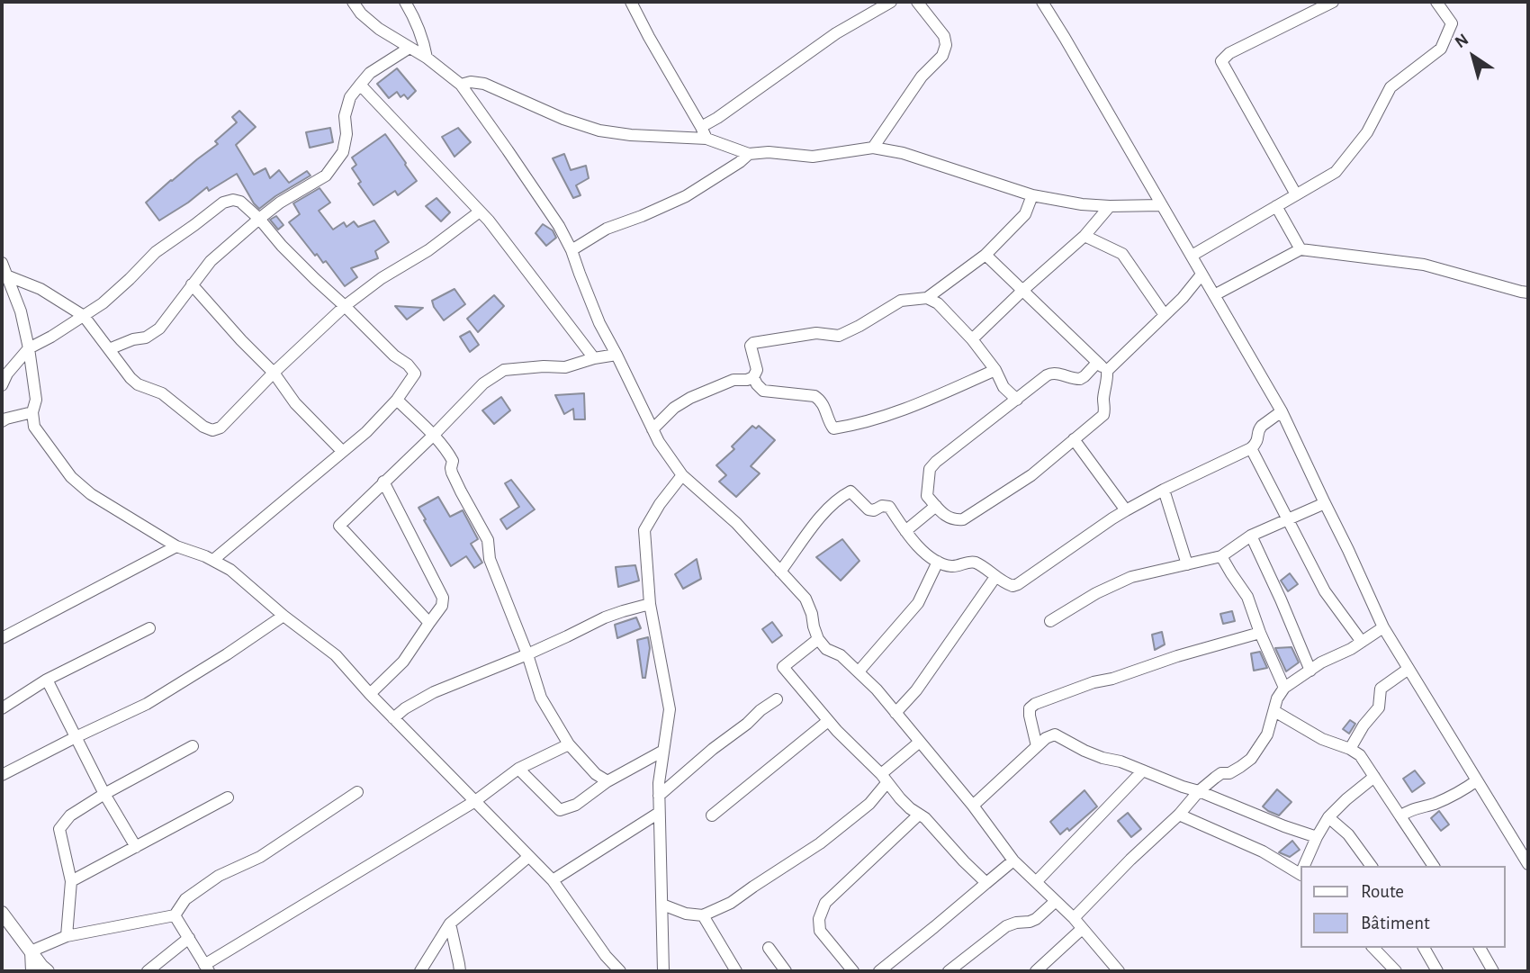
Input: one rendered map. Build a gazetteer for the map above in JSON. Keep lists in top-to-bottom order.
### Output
{
  "legend": ["Route", "Bâtiment"],
  "north": "top left"
}
